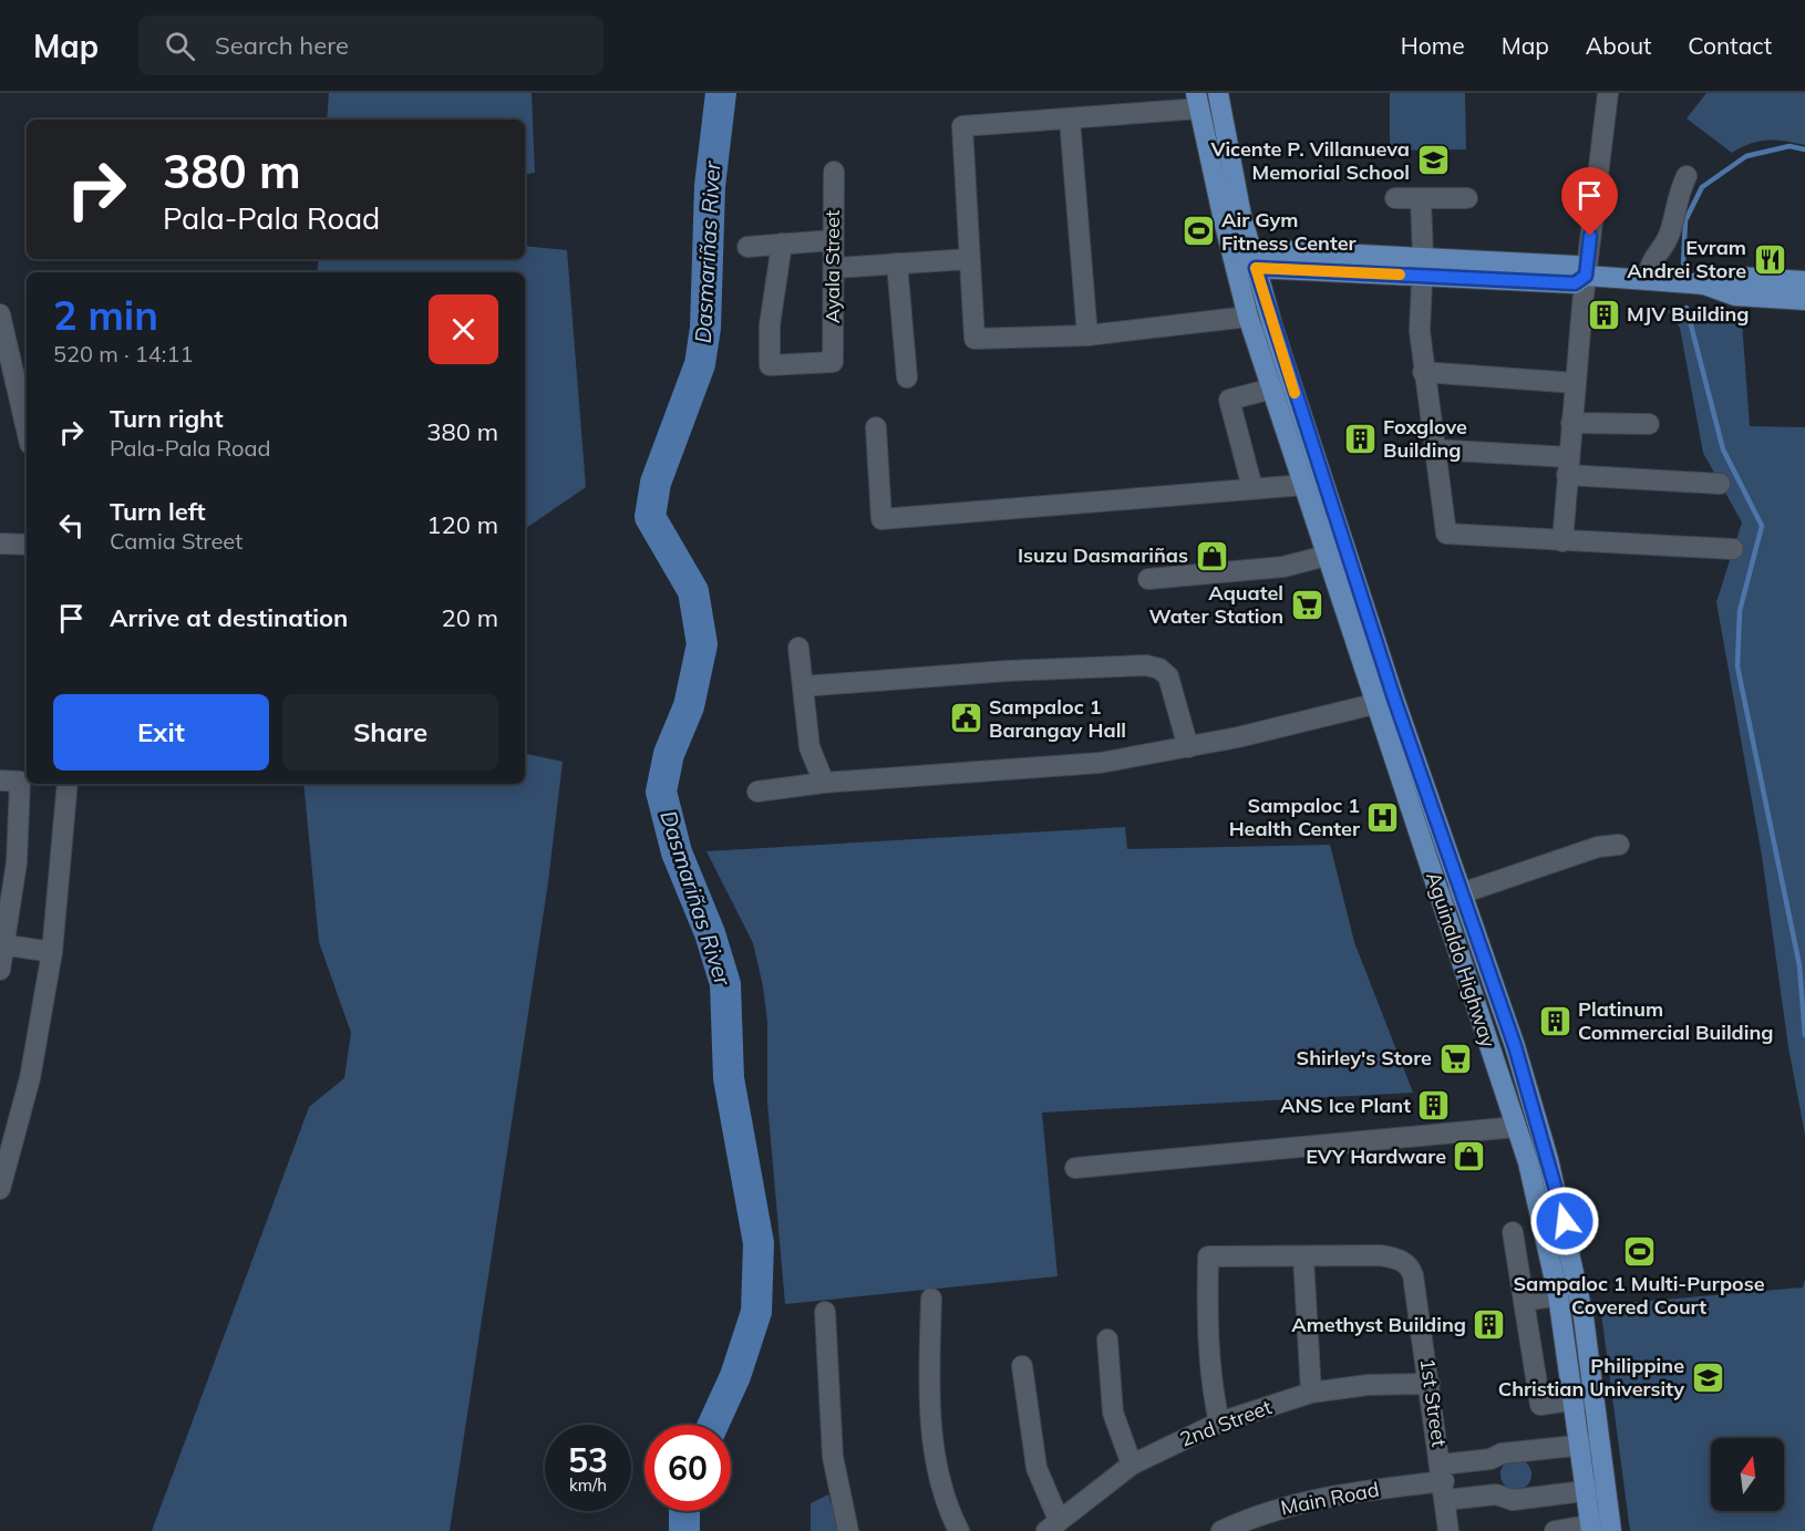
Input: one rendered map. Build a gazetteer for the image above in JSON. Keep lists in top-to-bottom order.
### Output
{
  "streets": {
    "main road": ["Aguinaldo Highway"],
    "street": [
      "Ayala Street",
      "1st Street",
      "2nd Street",
      "Main Road"
    ]
  },
  "crossings": [
    ["Aguinaldo Highway", "Main Road"],
    ["1st Street", "2nd Street"],
    ["1st Street", "Main Road"]
  ],
  "water": ["Dasmariñas River"],
  "places": {
    "school or university": ["Vicente P. Villanueva Memorial School", "Philippine Christian University"],
    "sports": ["Air Gym Fitness Center", "Sampaloc 1 Multi-Purpose Covered Court"],
    "restaurant": ["Evram Andrei Store"],
    "building": [
      "MJV Building",
      "Foxglove Building",
      "Platinum Commercial Building",
      "ANS Ice Plant",
      "Amethyst Building"
    ],
    "shop": ["Isuzu Dasmariñas", "EVY Hardware"],
    "supermarket": ["Aquatel Water Station", "Shirley's Store"],
    "public building": ["Sampaloc 1 Barangay Hall"],
    "hospital": ["Sampaloc 1 Health Center"]
  },
  "north": "top",
  "page": {
    "header": "Map",
    "search": "Search here",
    "nav": [
      "Home",
      "Map",
      "About",
      "Contact"
    ],
    "turn": ["380 m", "Pala-Pala Road"],
    "heading": ["2 min", "520 m · 14:11"],
    "list": [
      {
        "name": "Turn right",
        "note": "Pala-Pala Road",
        "value": "380 m"
      },
      {
        "name": "Turn left",
        "note": "Camia Street",
        "value": "120 m"
      },
      {
        "name": "Arrive at destination",
        "value": "20 m"
      }
    ],
    "buttons": ["Exit", "Share"],
    "speed": "53 km/h",
    "limit": "60"
  }
}
